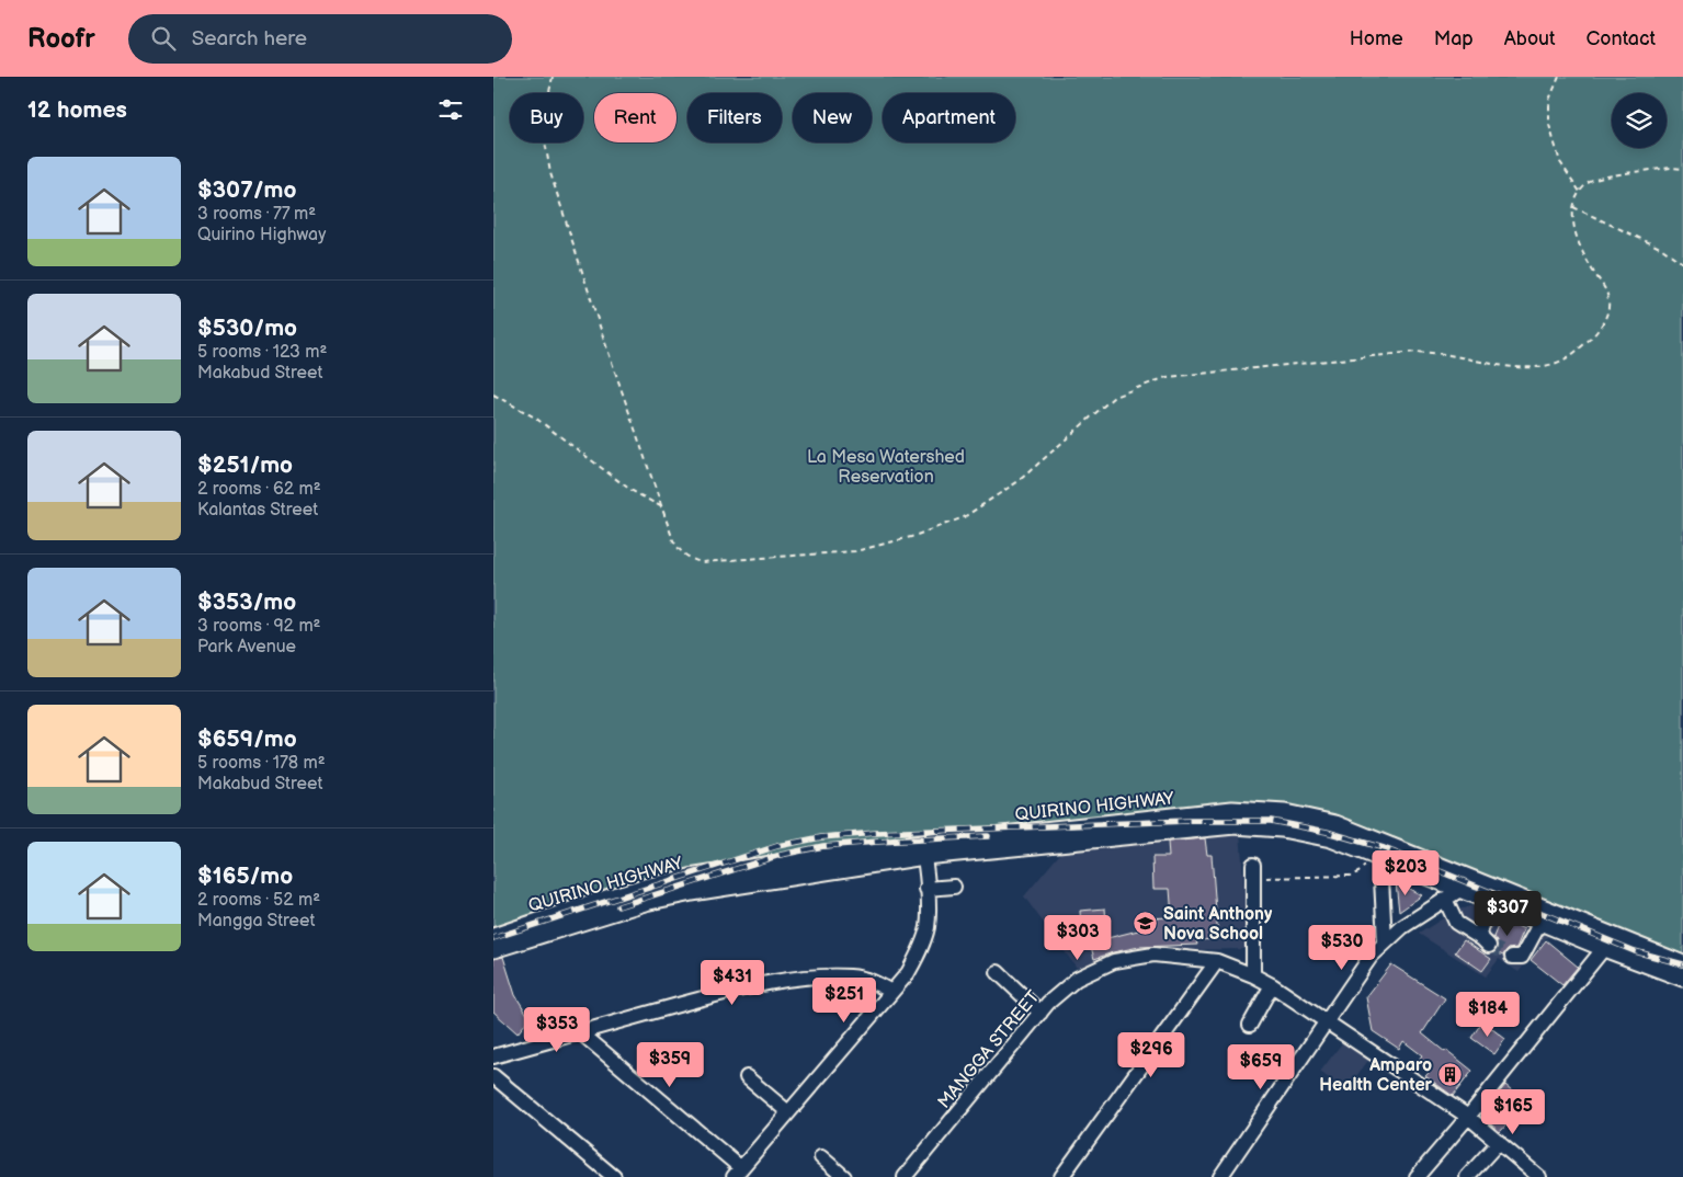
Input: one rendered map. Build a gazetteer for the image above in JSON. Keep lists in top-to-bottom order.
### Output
{
  "streets": {
    "main road": ["QUIRINO HIGHWAY"],
    "street": ["MANGGA STREET"]
  },
  "parks": ["La Mesa Watershed Reservation"],
  "places": {
    "school or university": ["Saint Anthony Nova School"],
    "building": ["Amparo Health Center"]
  },
  "page": {
    "header": "Roofr",
    "search": "Search here",
    "nav": [
      "Home",
      "Map",
      "About",
      "Contact"
    ],
    "heading": "12 homes",
    "chip": [
      "Buy",
      "Rent",
      "Filters",
      "New",
      "Apartment"
    ],
    "list": [
      {
        "name": "$307/mo",
        "note": "3 rooms · 77 m² · Quirino Highway"
      },
      {
        "name": "$530/mo",
        "note": "5 rooms · 123 m² · Makabud Street"
      },
      {
        "name": "$251/mo",
        "note": "2 rooms · 62 m² · Kalantas Street"
      },
      {
        "name": "$353/mo",
        "note": "3 rooms · 92 m² · Park Avenue"
      },
      {
        "name": "$659/mo",
        "note": "5 rooms · 178 m² · Makabud Street"
      },
      {
        "name": "$165/mo",
        "note": "2 rooms · 52 m² · Mangga Street"
      }
    ],
    "price": [
      "$203",
      "$307",
      "$303",
      "$530",
      "$431",
      "$251",
      "$184",
      "$353",
      "$296",
      "$359",
      "$659",
      "$165"
    ]
  }
}
